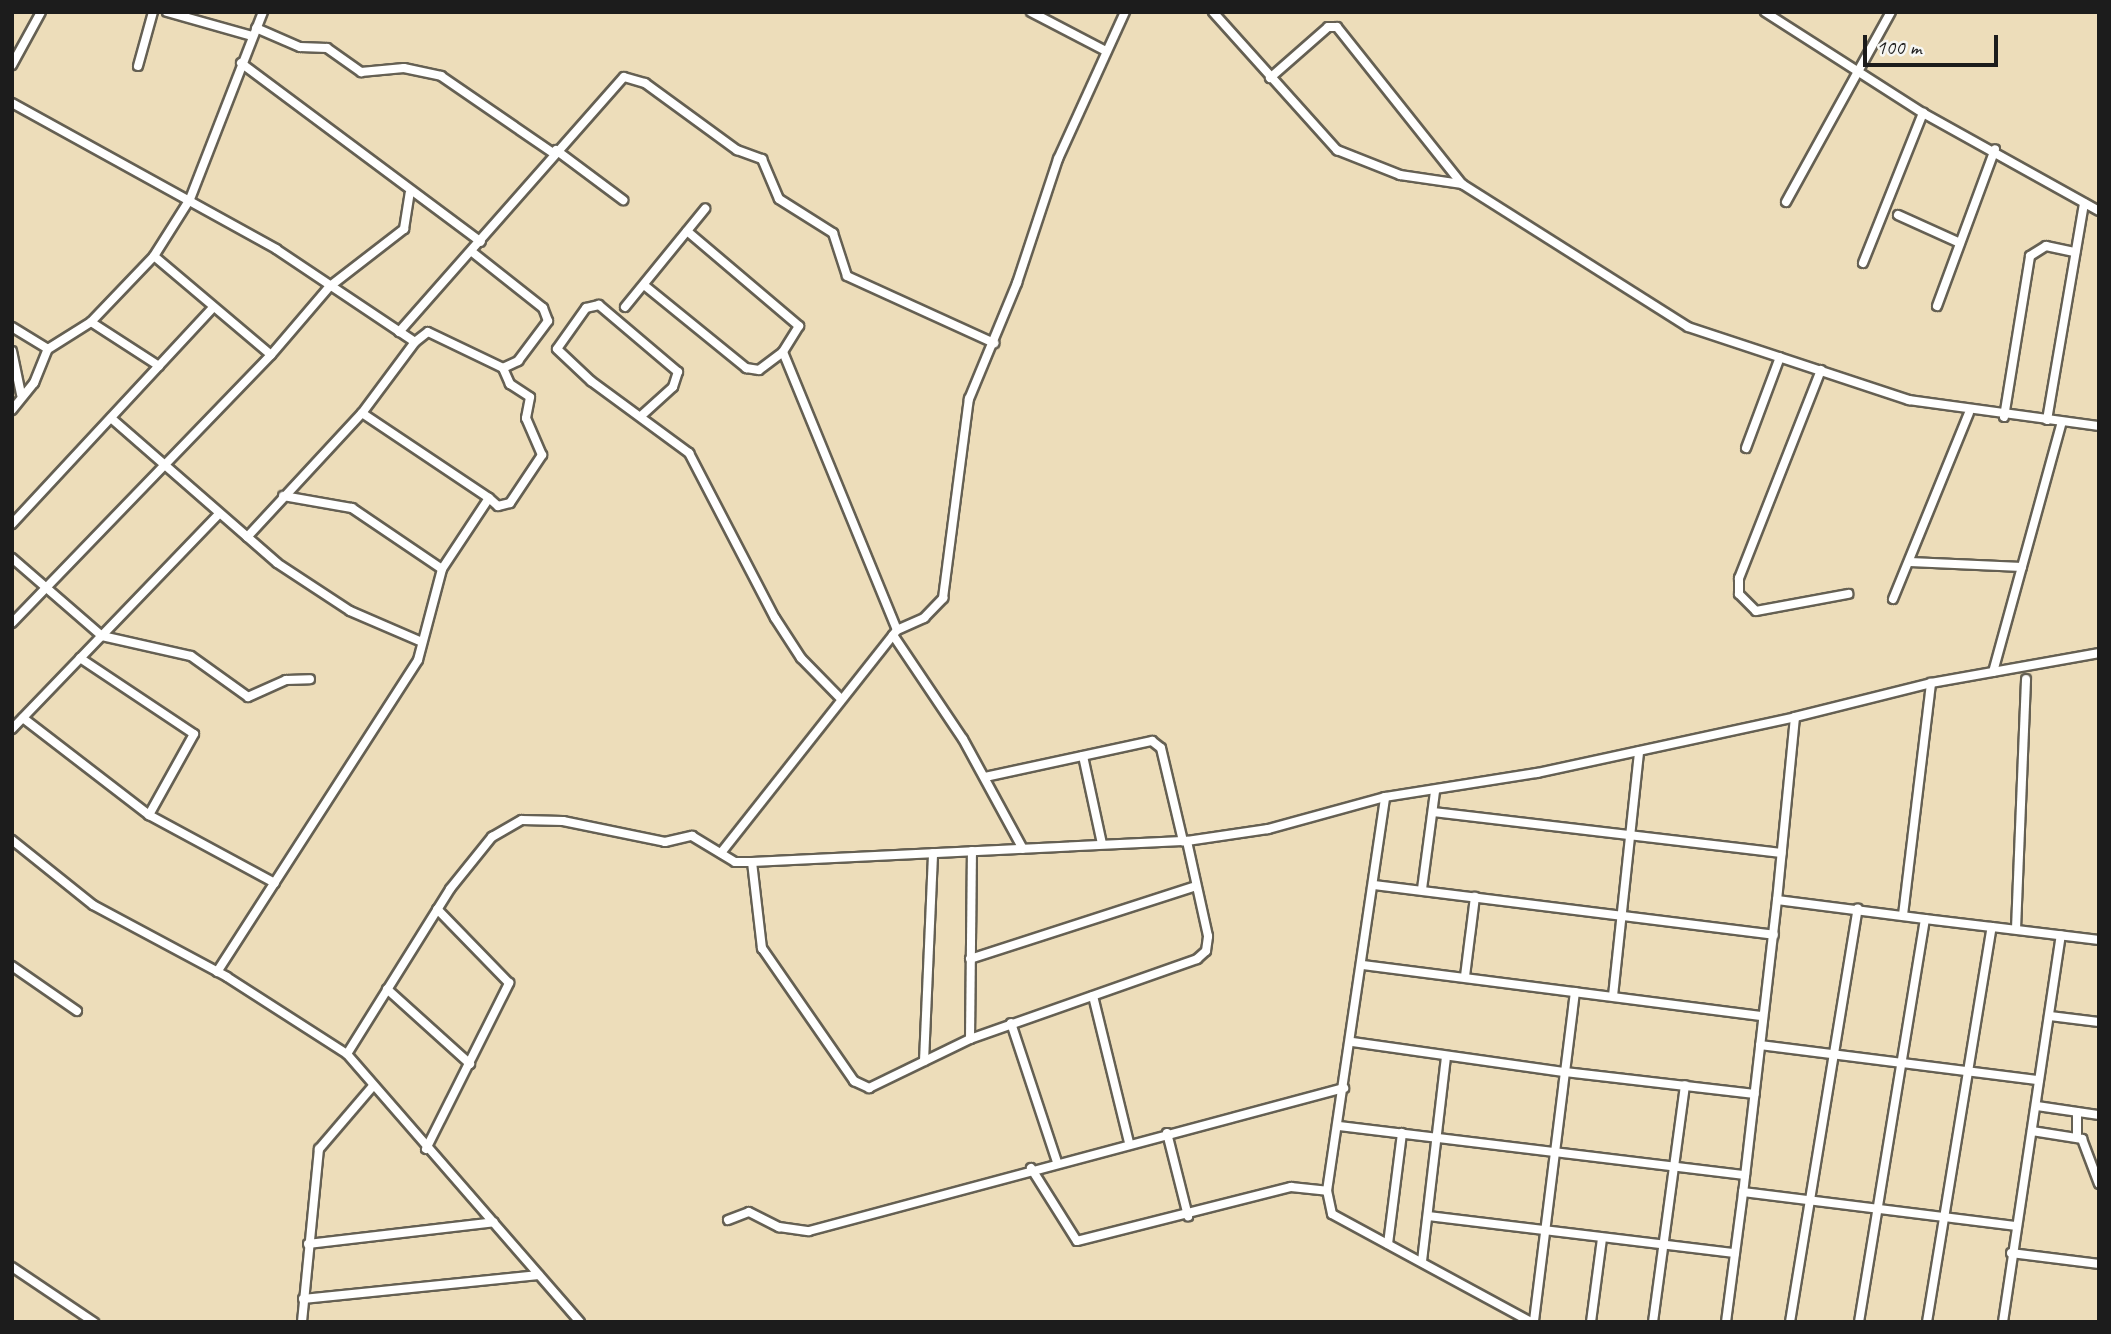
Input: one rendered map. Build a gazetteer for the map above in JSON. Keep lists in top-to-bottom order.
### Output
{
  "scale_bar": "100 m"
}
